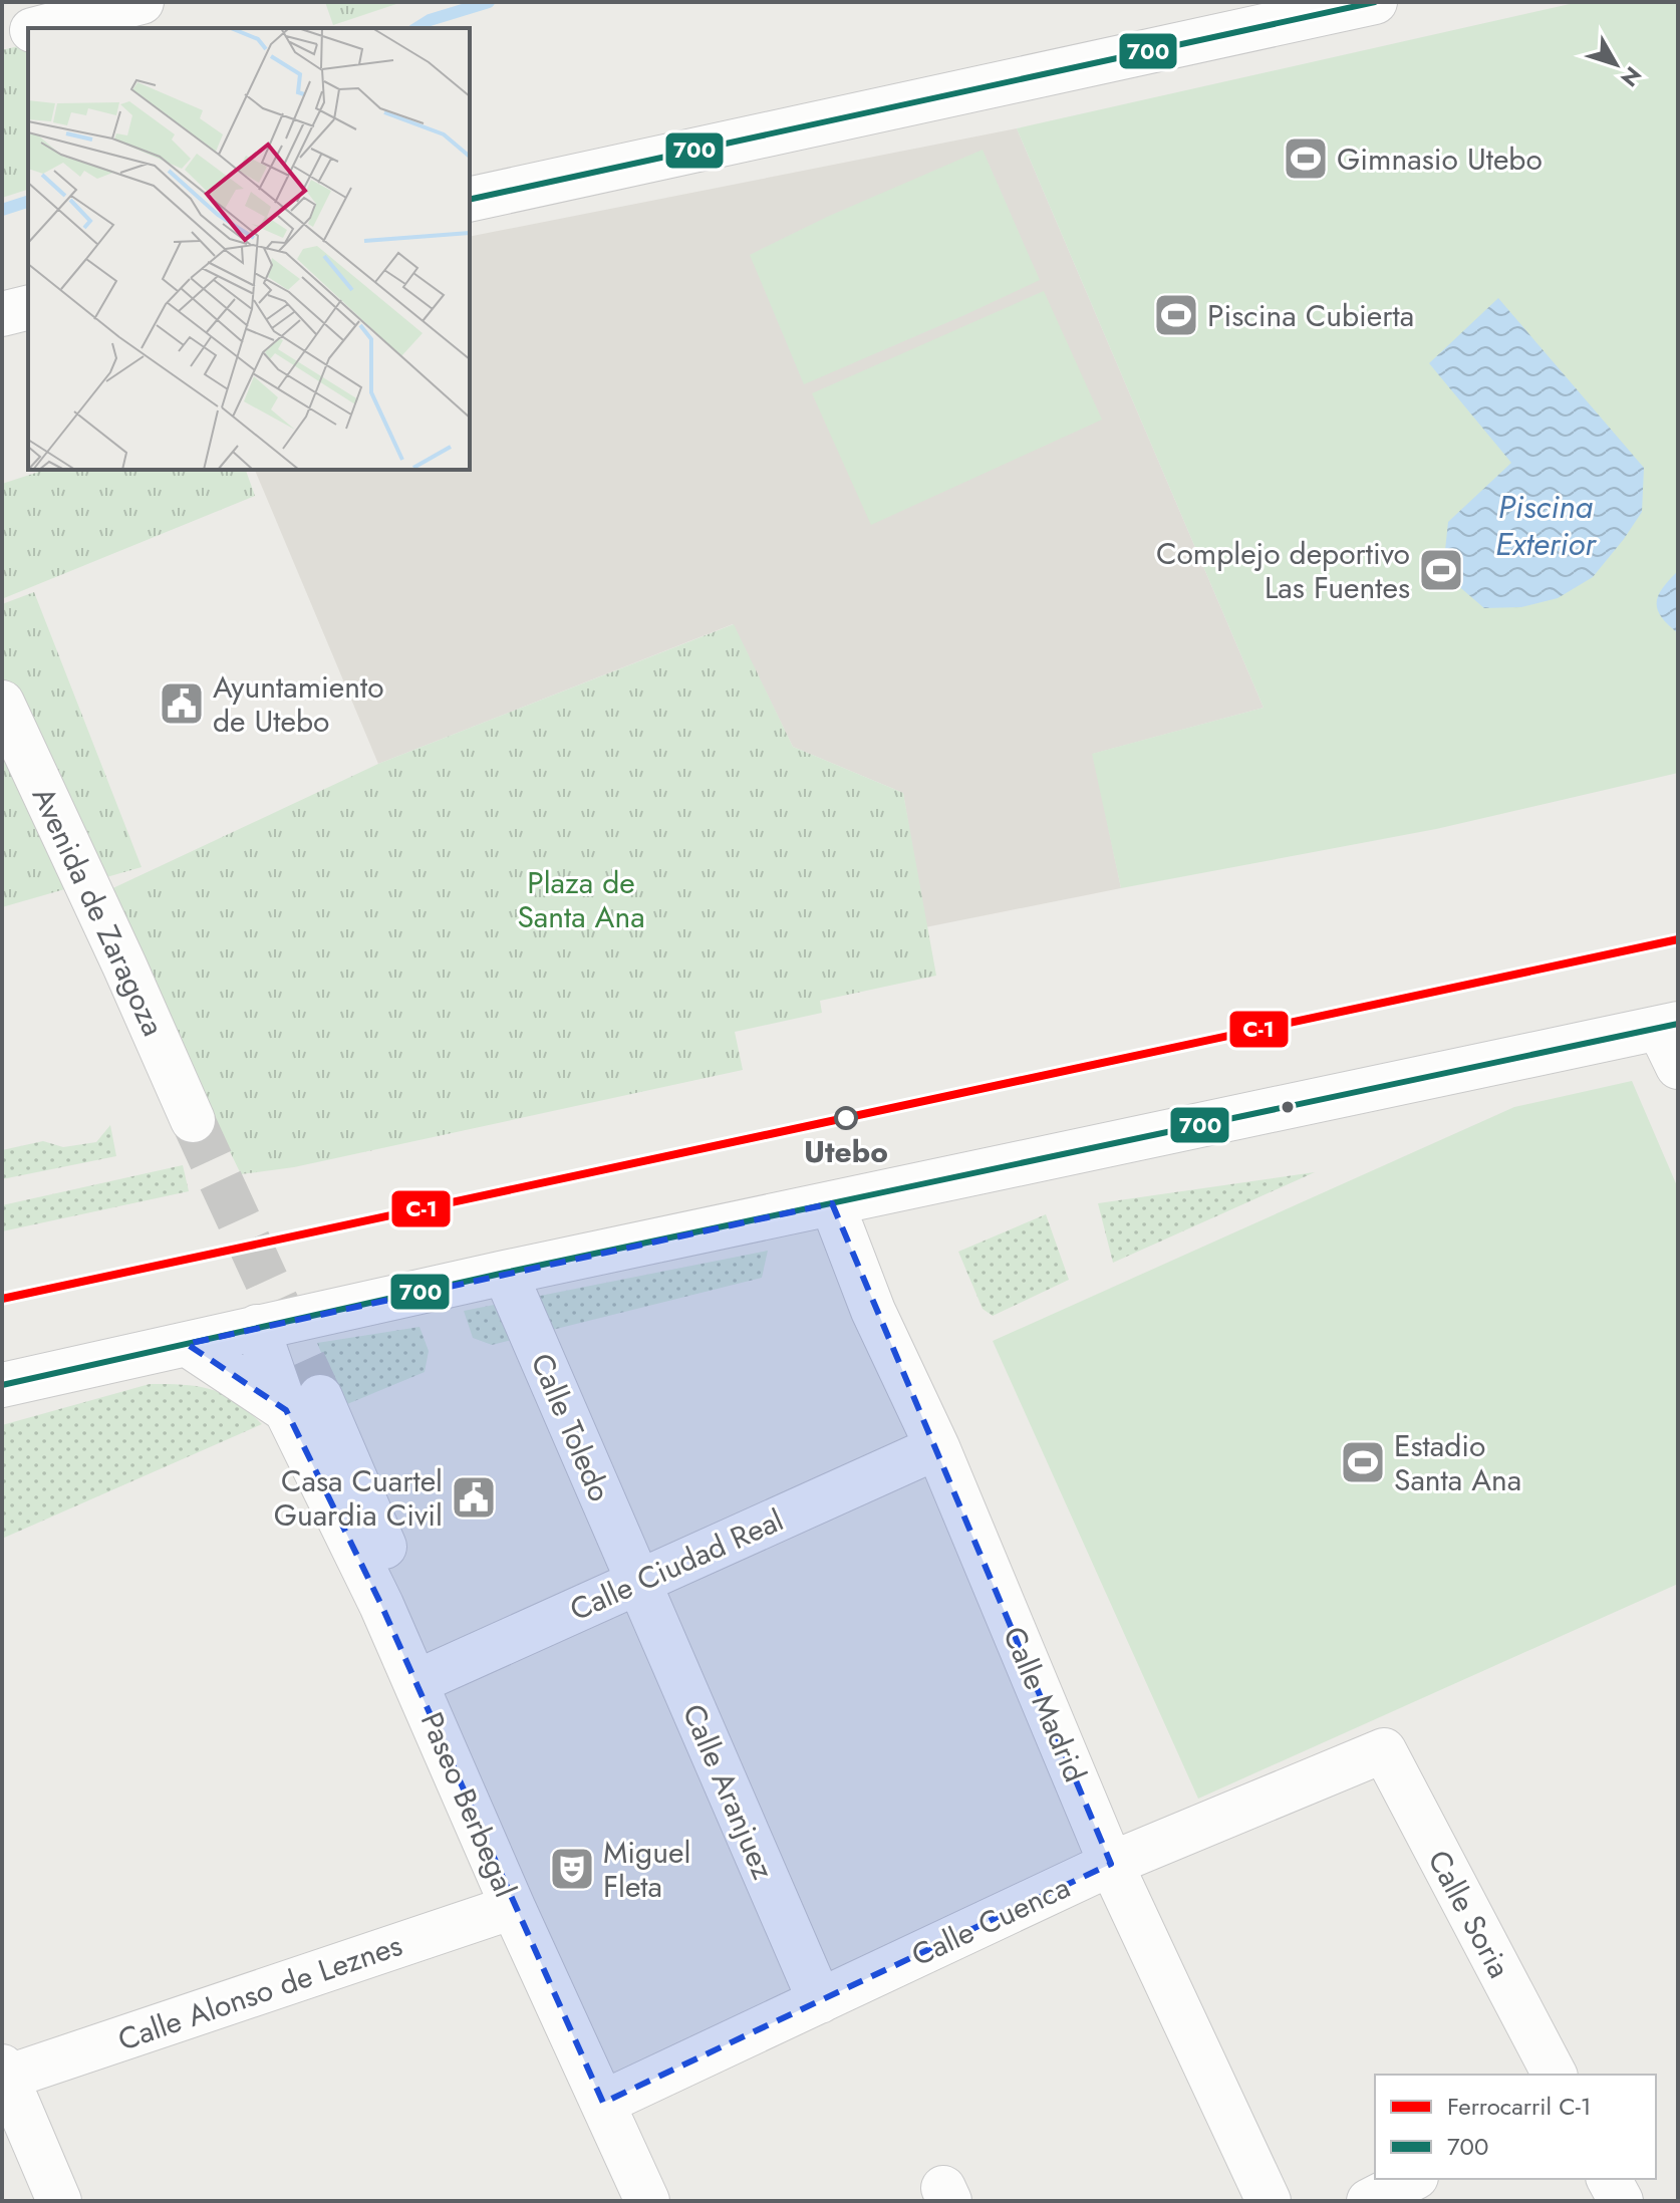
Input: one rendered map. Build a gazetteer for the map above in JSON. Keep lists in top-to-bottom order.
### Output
{
  "streets": {
    "street": [
      "Avenida de Zaragoza",
      "Calle Toledo",
      "Calle Ciudad Real",
      "Calle Madrid",
      "Calle Aranjuez",
      "Paseo Berbegal",
      "Calle Soria",
      "Calle Cuenca",
      "Calle Alonso de Leznes"
    ]
  },
  "crossings": [
    ["Calle Toledo", "Calle Ciudad Real"],
    ["Calle Toledo", "Calle Aranjuez"],
    ["Calle Ciudad Real", "Calle Madrid"],
    ["Calle Ciudad Real", "Calle Aranjuez"],
    ["Calle Ciudad Real", "Paseo Berbegal"],
    ["Calle Madrid", "Calle Cuenca"],
    ["Calle Aranjuez", "Calle Cuenca"],
    ["Paseo Berbegal", "Calle Cuenca"],
    ["Paseo Berbegal", "Calle Alonso de Leznes"],
    ["Calle Soria", "Calle Cuenca"]
  ],
  "water": ["Piscina Exterior"],
  "parks": ["Plaza de Santa Ana"],
  "places": {
    "sports": [
      "Gimnasio Utebo",
      "Piscina Cubierta",
      "Complejo deportivo Las Fuentes",
      "Estadio Santa Ana"
    ],
    "public building": ["Ayuntamiento de Utebo", "Casa Cuartel Guardia Civil"],
    "other": ["Utebo"],
    "theatre": ["Miguel Fleta"]
  },
  "lines": ["transit line 700", "rail line C-1"],
  "legend": ["Ferrocarril C-1", "700"],
  "north": "bottom right"
}
